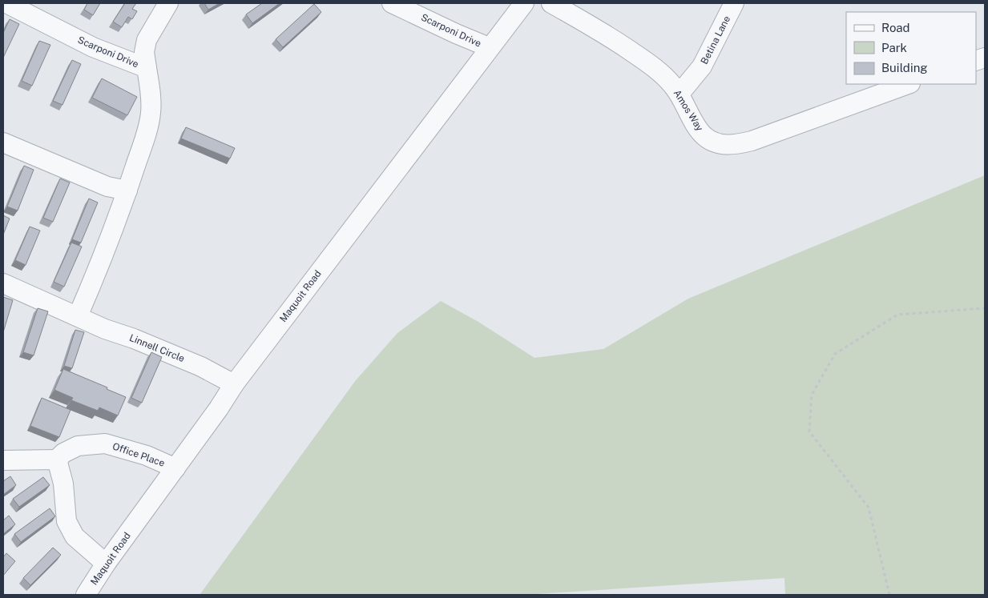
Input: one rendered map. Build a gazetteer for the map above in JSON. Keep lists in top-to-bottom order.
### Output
{
  "streets": {
    "street": [
      "Scarponi Drive",
      "Betina Lane",
      "Amos Way",
      "Maquoit Road",
      "Linnell Circle",
      "Office Place"
    ]
  },
  "crossings": [
    ["Scarponi Drive", "Maquoit Road"],
    ["Betina Lane", "Amos Way"],
    ["Maquoit Road", "Linnell Circle"],
    ["Maquoit Road", "Office Place"]
  ],
  "legend": ["Road", "Park", "Building"]
}
